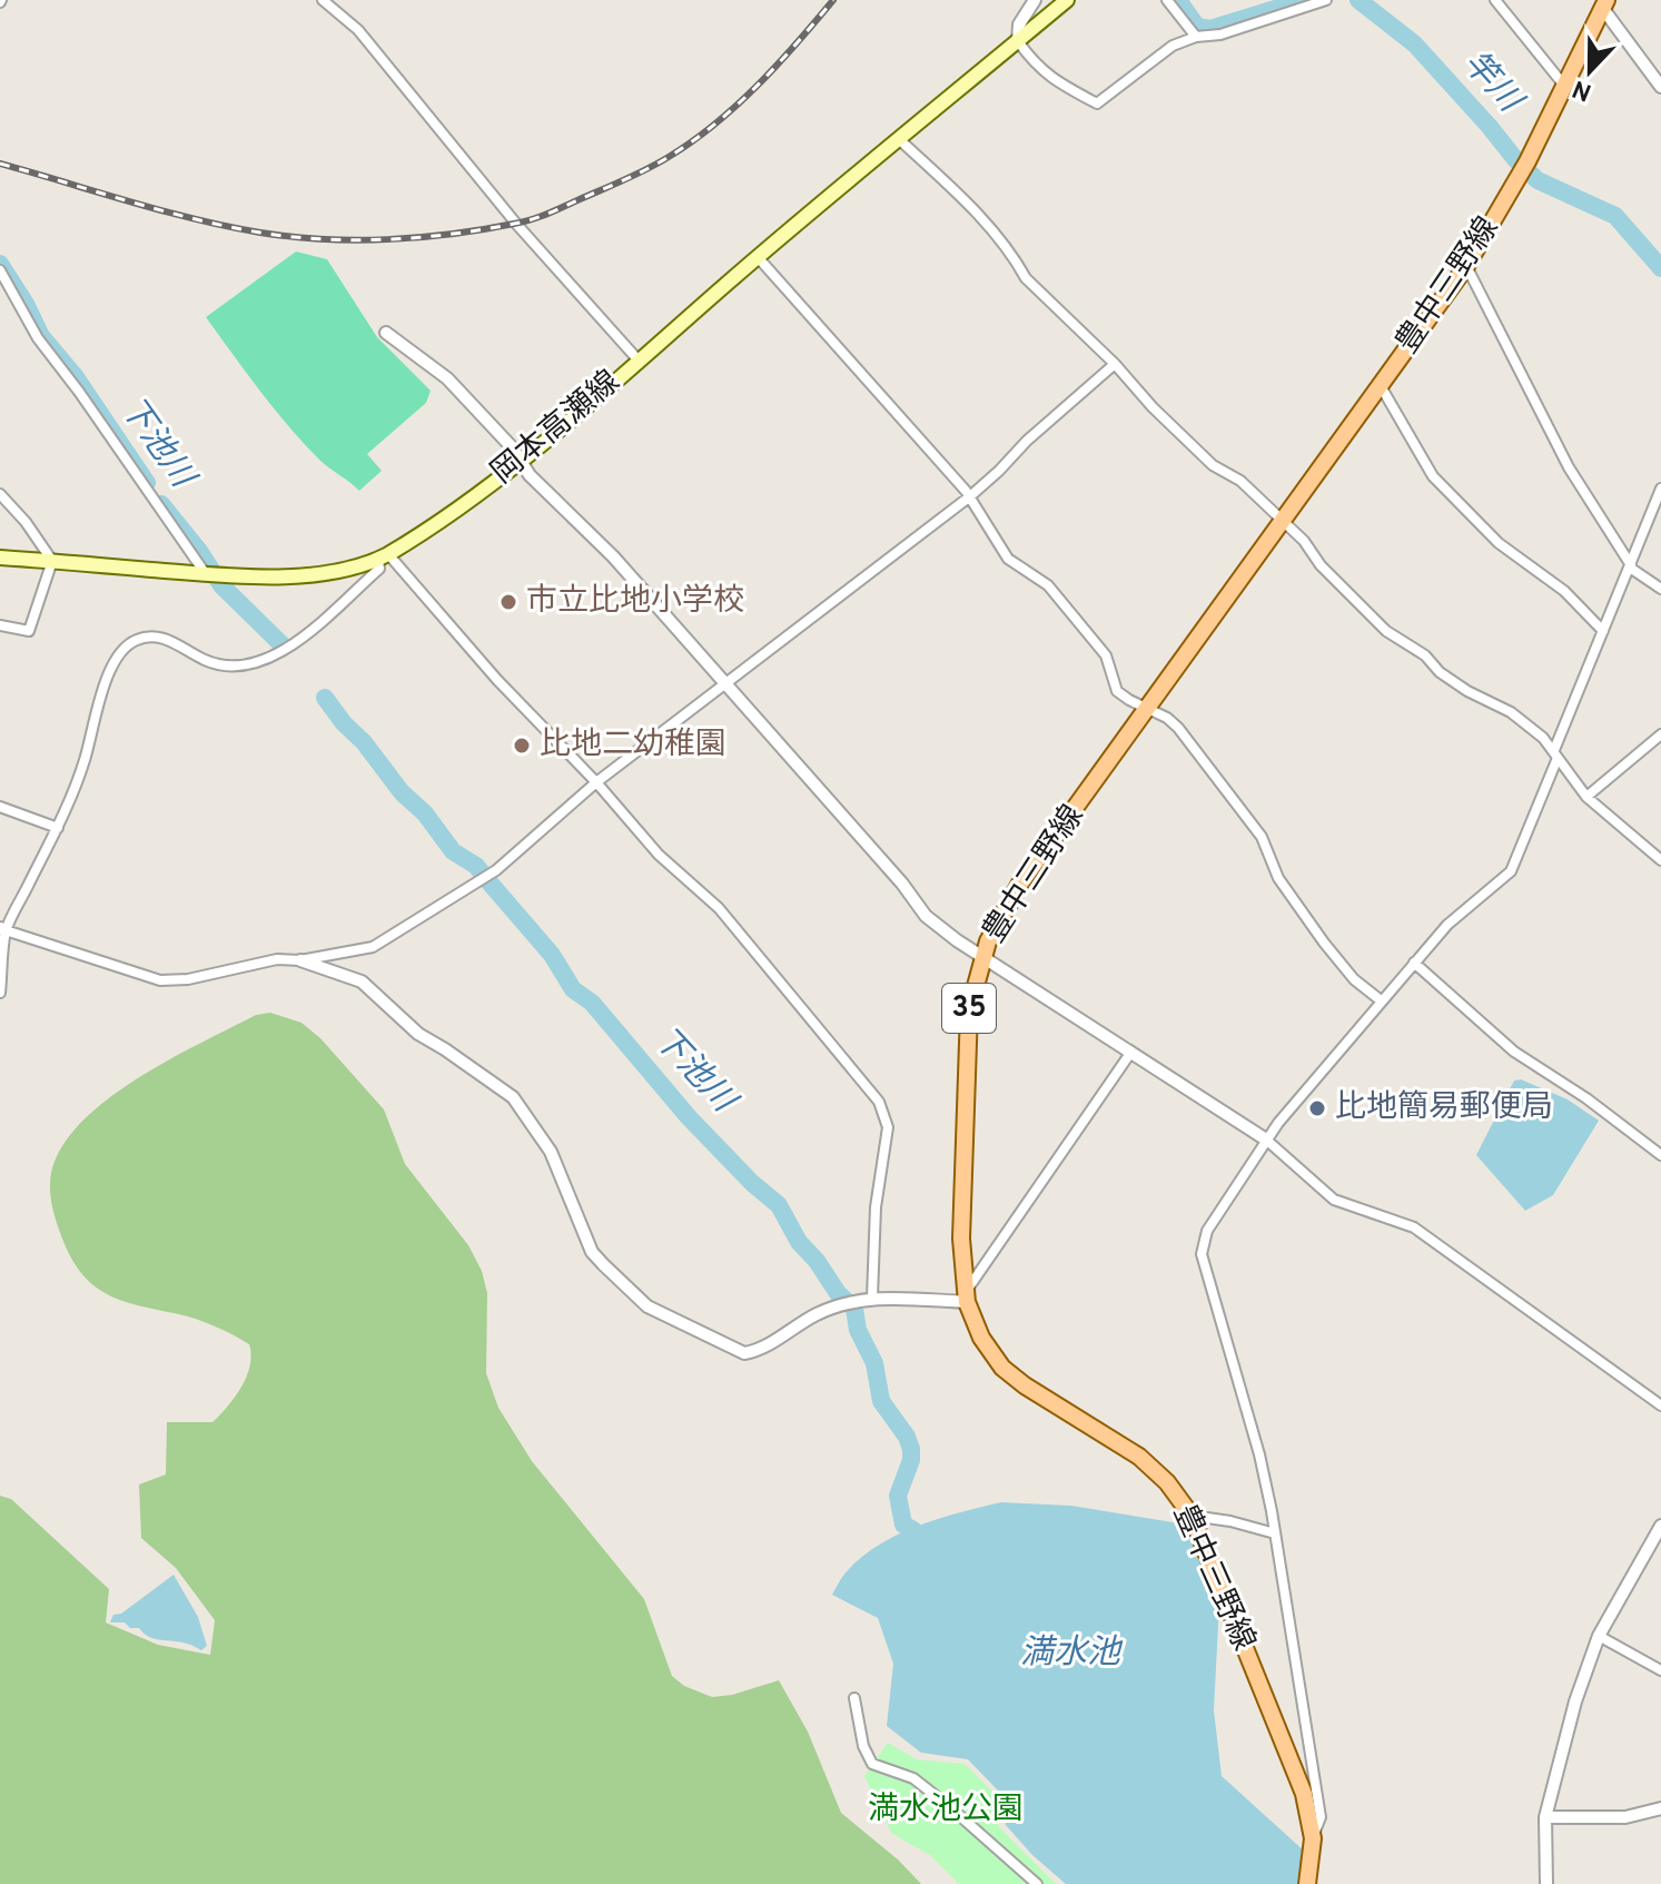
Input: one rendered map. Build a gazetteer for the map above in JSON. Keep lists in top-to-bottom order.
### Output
{
  "streets": {
    "main road": ["豊中三野線", "岡本高瀬線", "35"]
  },
  "water": ["竿川", "下池川", "満水池"],
  "parks": ["満水池公園"],
  "places": ["市立比地小学校", "比地二幼稚園", "比地簡易郵便局"],
  "north": "bottom"
}
